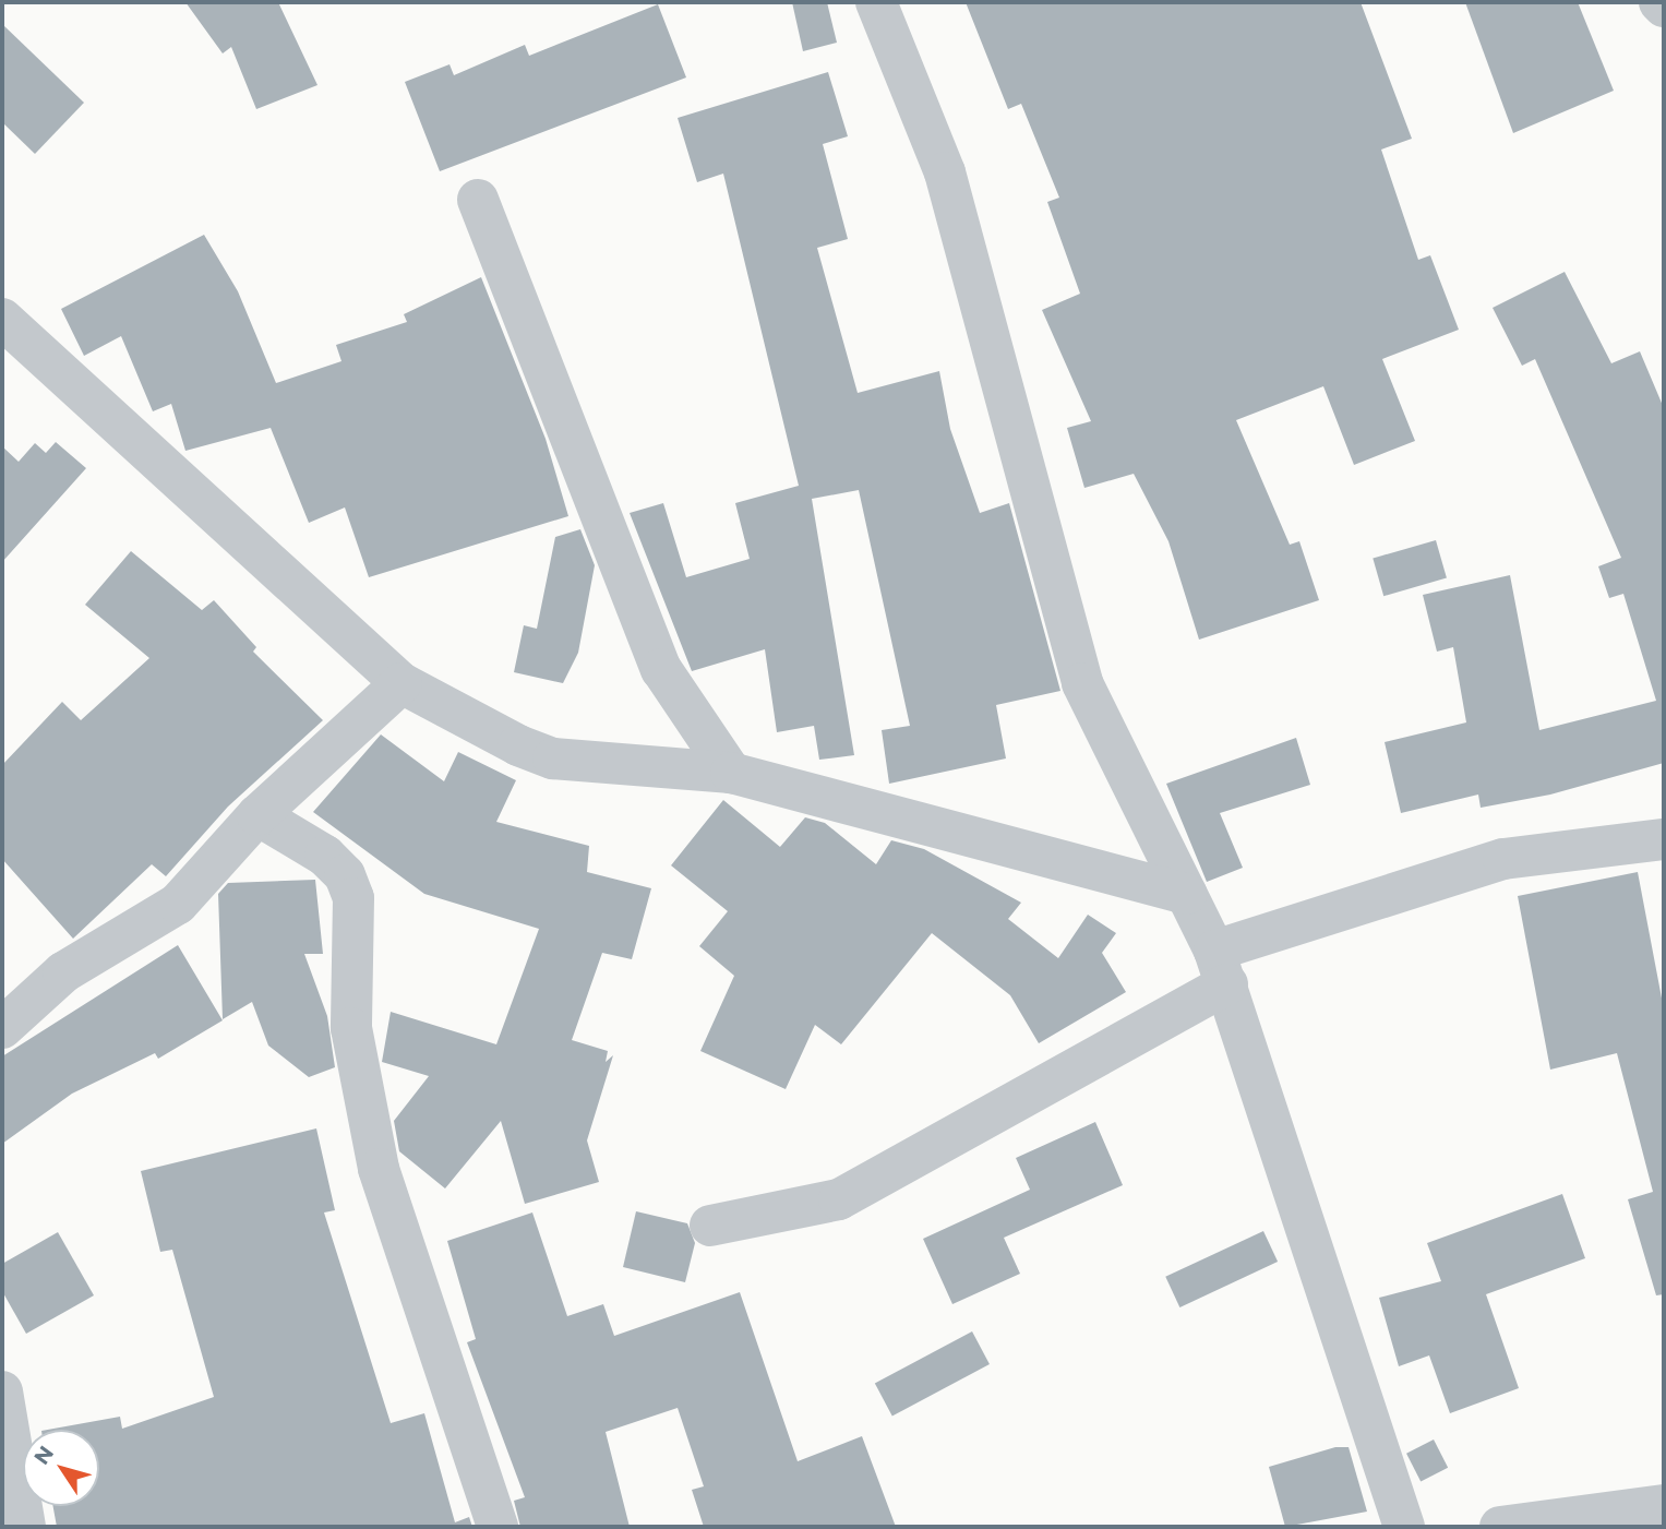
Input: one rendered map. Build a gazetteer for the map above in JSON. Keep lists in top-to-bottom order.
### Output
{
  "north": "top left"
}
